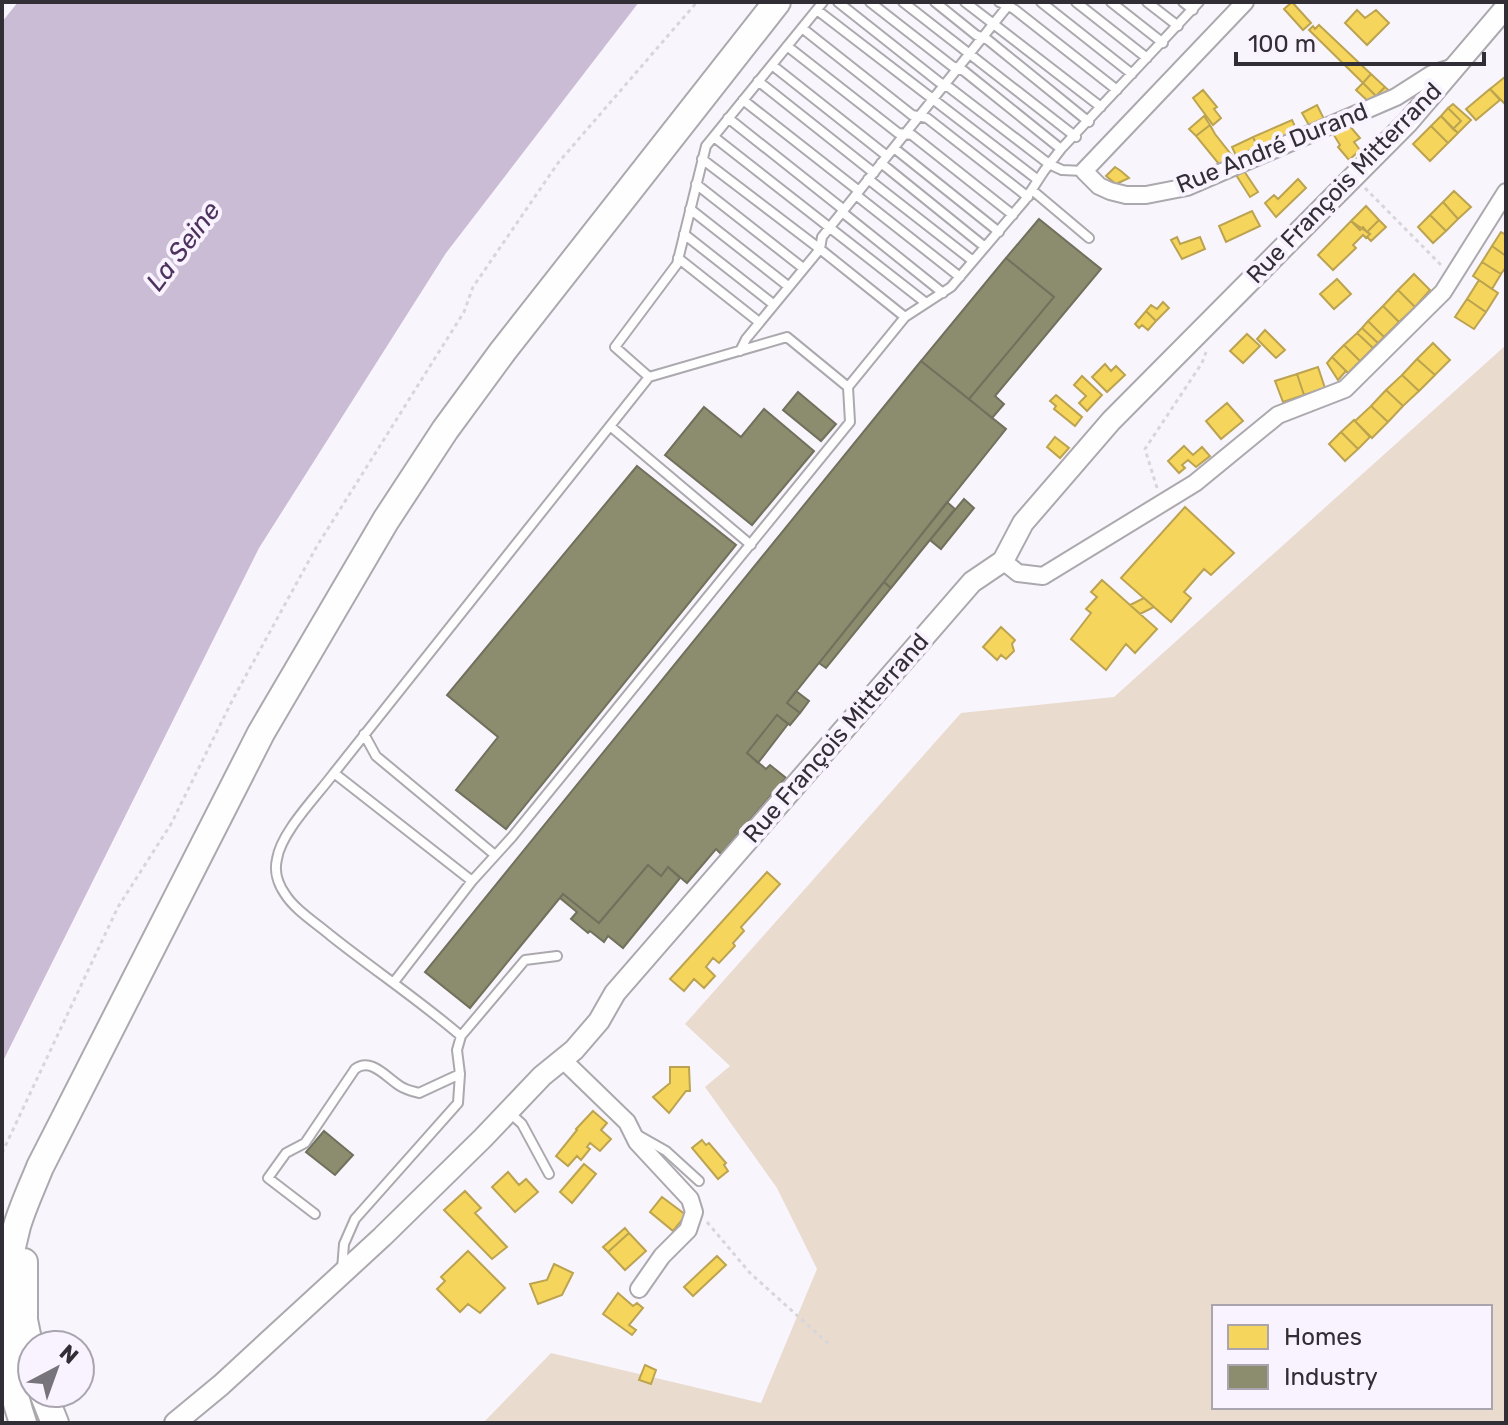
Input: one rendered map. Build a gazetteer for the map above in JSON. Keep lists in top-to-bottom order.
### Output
{
  "streets": {
    "street": ["Rue André Durand", "Rue François Mitterrand"]
  },
  "crossings": [
    ["Rue André Durand", "Rue François Mitterrand"]
  ],
  "water": ["La Seine"],
  "legend": ["Homes", "Industry"],
  "scale_bar": "100 m",
  "north": "top right"
}
